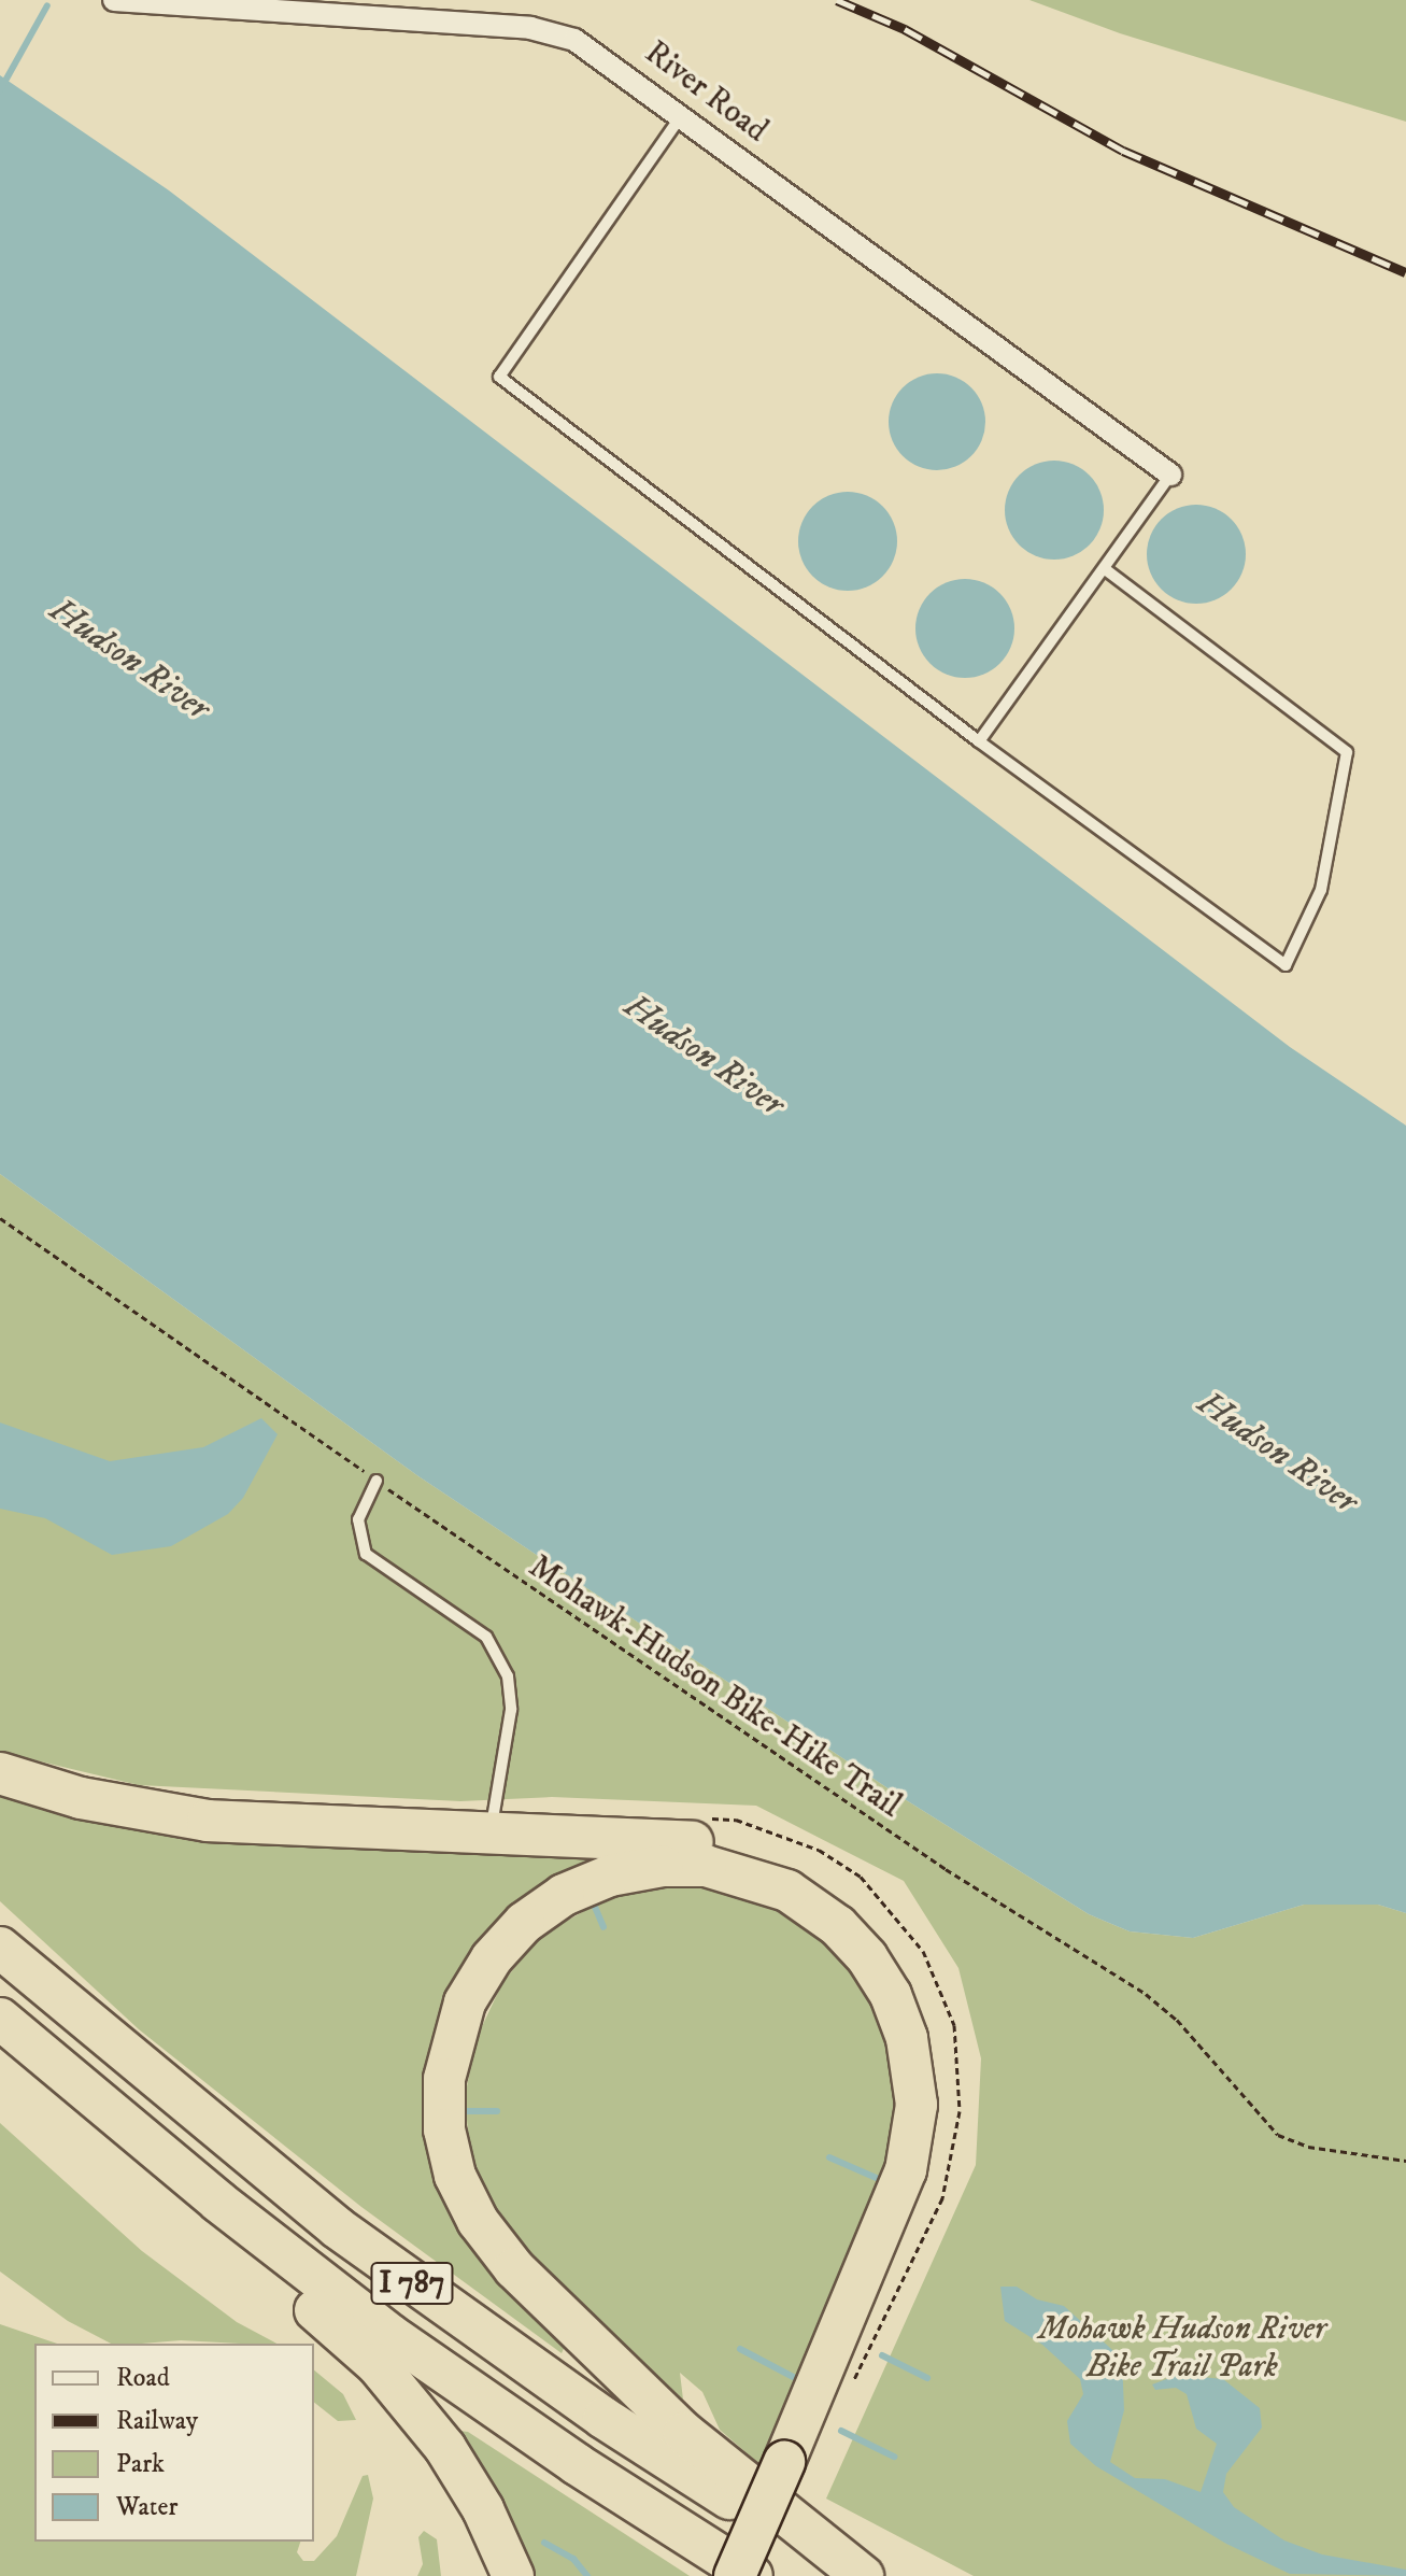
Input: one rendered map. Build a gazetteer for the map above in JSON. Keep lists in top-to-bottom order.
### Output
{
  "streets": {
    "highway": ["I 787"],
    "street": ["River Road"],
    "path": ["Mohawk-Hudson Bike-Hike Trail"]
  },
  "water": ["Hudson River"],
  "parks": ["Mohawk Hudson River Bike Trail Park"],
  "legend": [
    "Road",
    "Railway",
    "Park",
    "Water"
  ]
}
